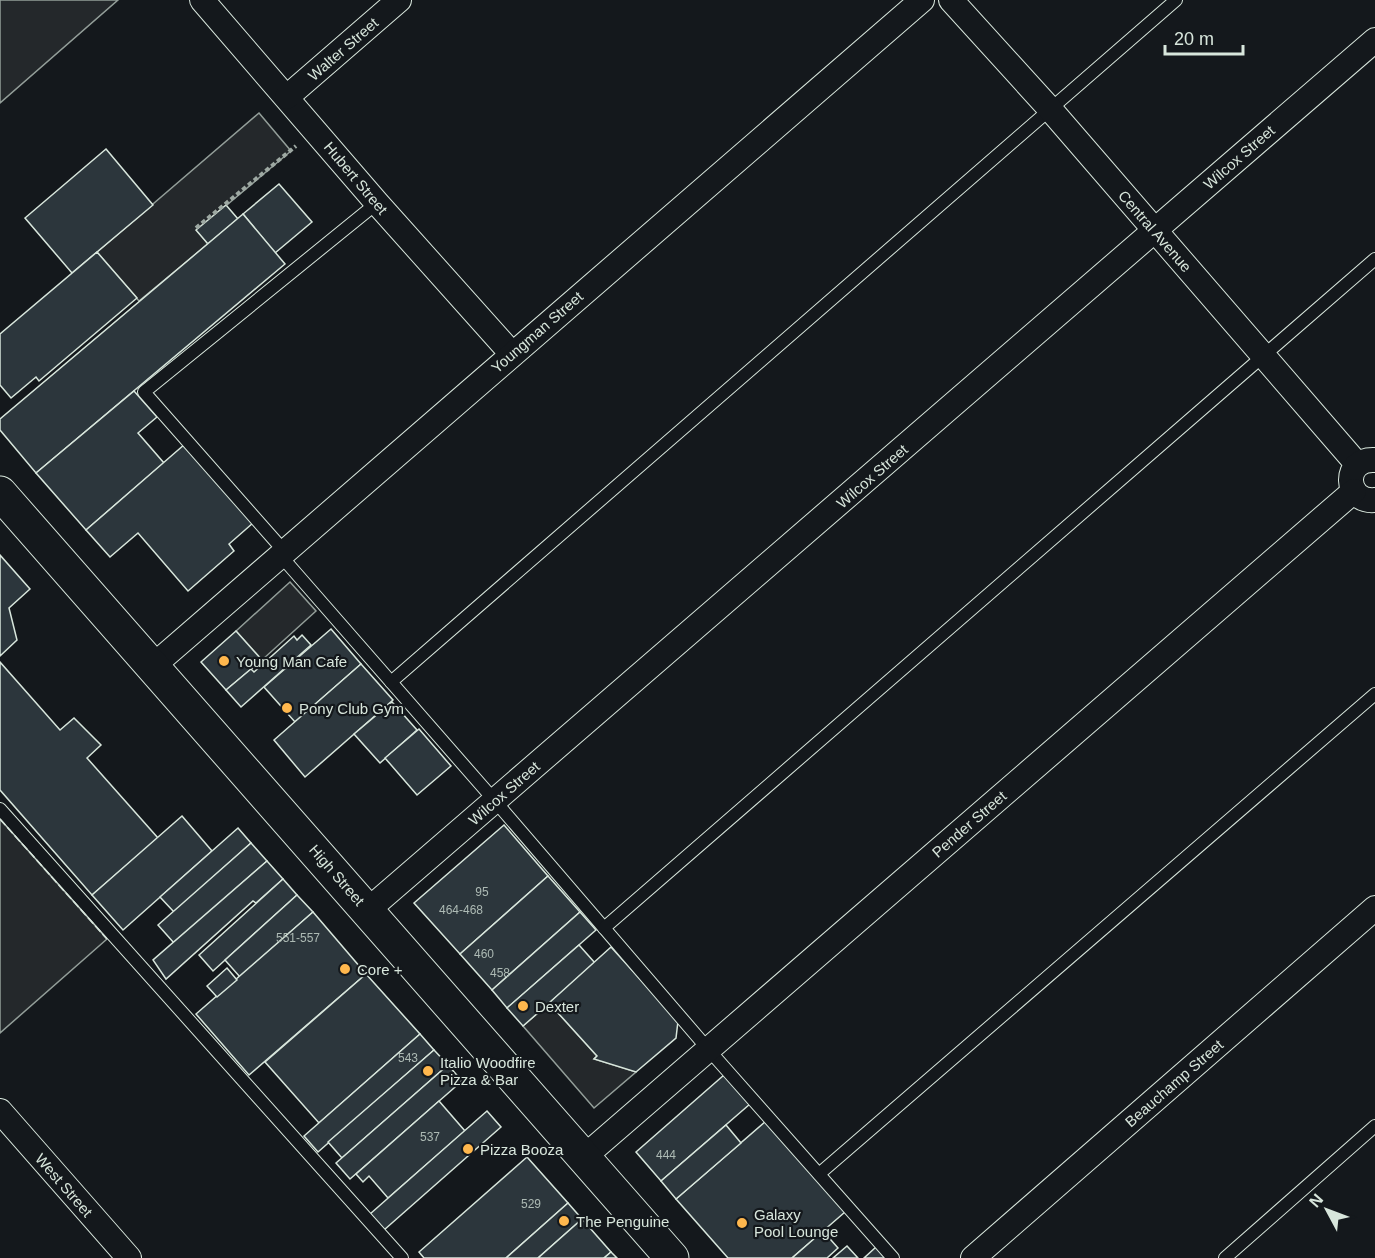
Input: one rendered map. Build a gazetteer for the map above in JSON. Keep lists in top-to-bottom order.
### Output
{
  "streets": {
    "main road": ["High Street"],
    "street": [
      "Walter Street",
      "Wilcox Street",
      "Hubert Street",
      "Central Avenue",
      "Youngman Street",
      "Pender Street",
      "Beauchamp Street",
      "West Street"
    ]
  },
  "crossings": [
    ["Walter Street", "Hubert Street"],
    ["Wilcox Street", "Central Avenue"],
    ["Wilcox Street", "High Street"],
    ["Hubert Street", "Youngman Street"],
    ["Youngman Street", "High Street"],
    ["Pender Street", "High Street"]
  ],
  "places": [
    "Young Man Cafe",
    "Pony Club Gym",
    "Core +",
    "Dexter",
    "Italio Woodfire Pizza & Bar",
    "Pizza Booza",
    "The Penguine",
    "Galaxy Pool Lounge"
  ],
  "house_numbers": [
    "95",
    "464-468",
    "551-557",
    "460",
    "458",
    "543",
    "537",
    "444",
    "529"
  ],
  "scale_bar": "20 m",
  "north": "top left"
}
